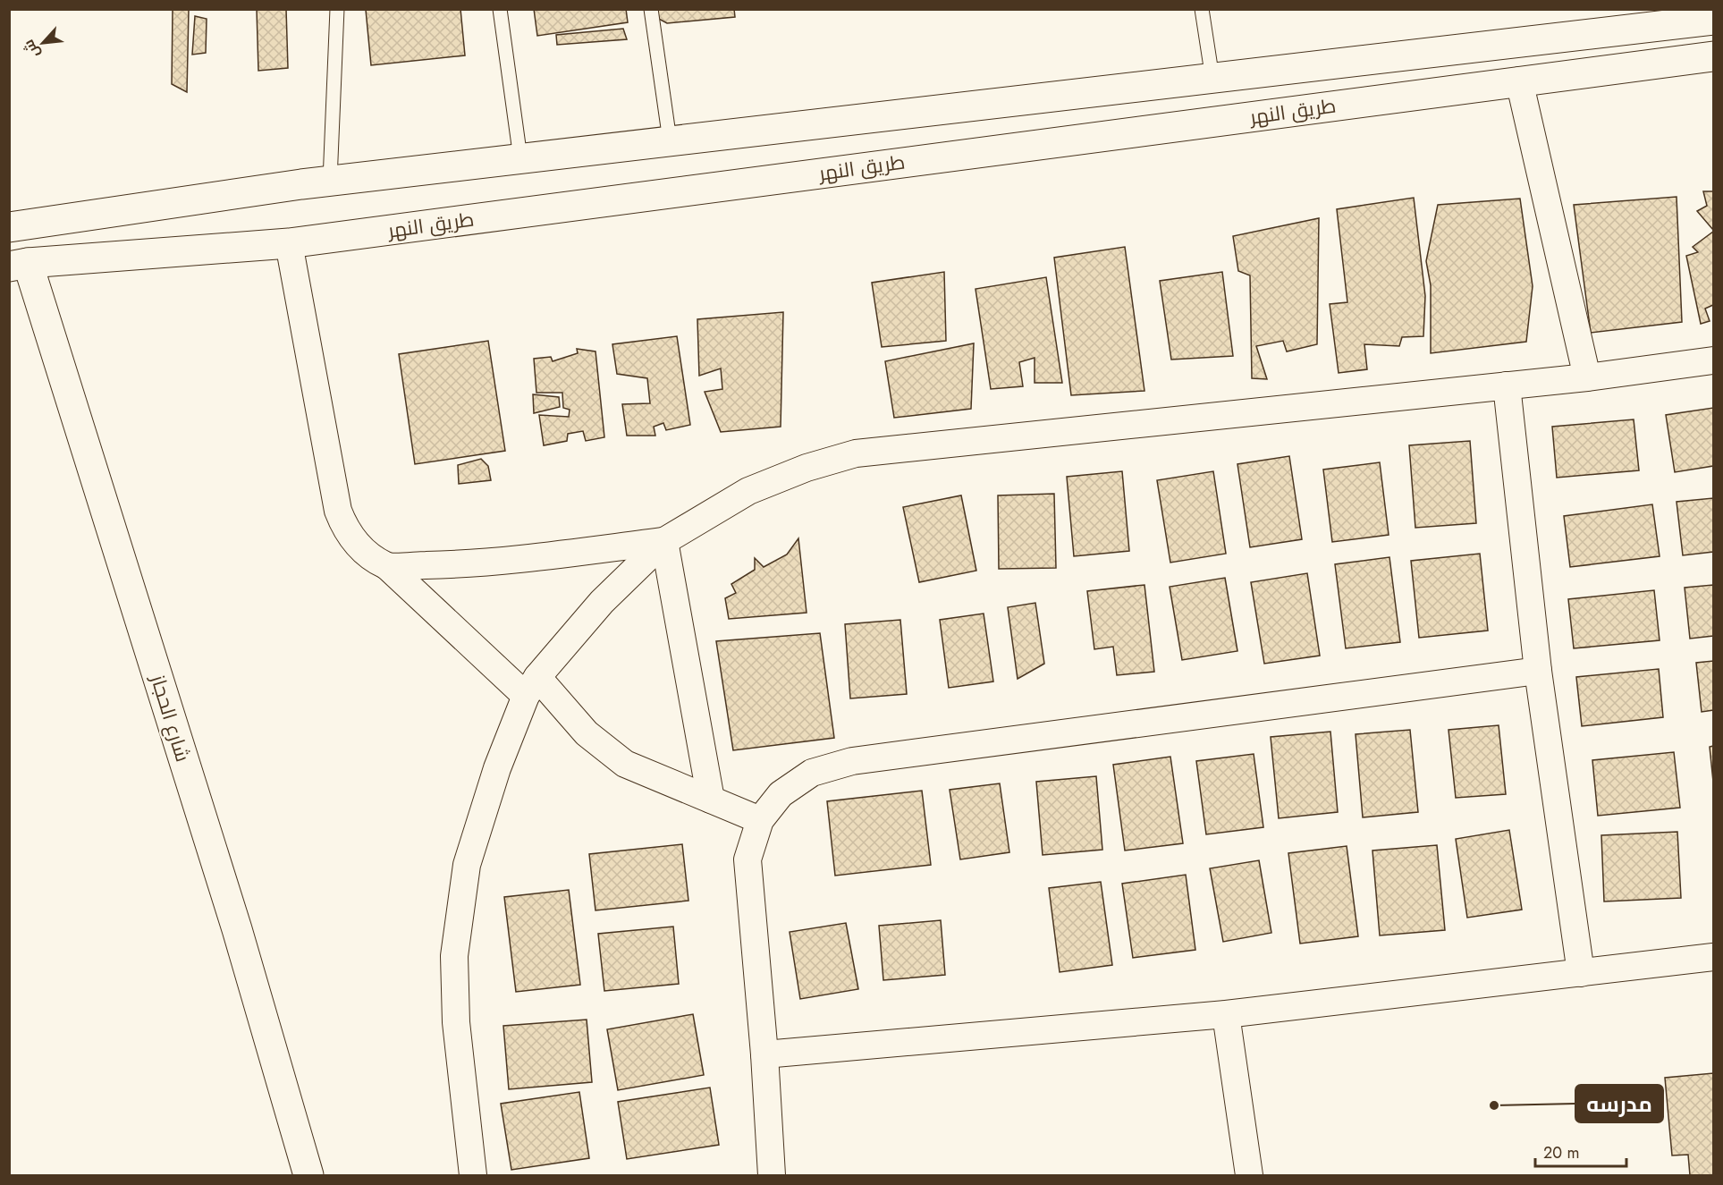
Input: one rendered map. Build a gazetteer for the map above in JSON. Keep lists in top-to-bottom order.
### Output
{
  "streets": {
    "main road": ["طريق النهر", "شارع الحجاز"]
  },
  "crossings": [
    ["طريق النهر", "شارع الحجاز"]
  ],
  "places": ["مدرسه"],
  "scale_bar": "20 m",
  "north": "bottom left"
}
